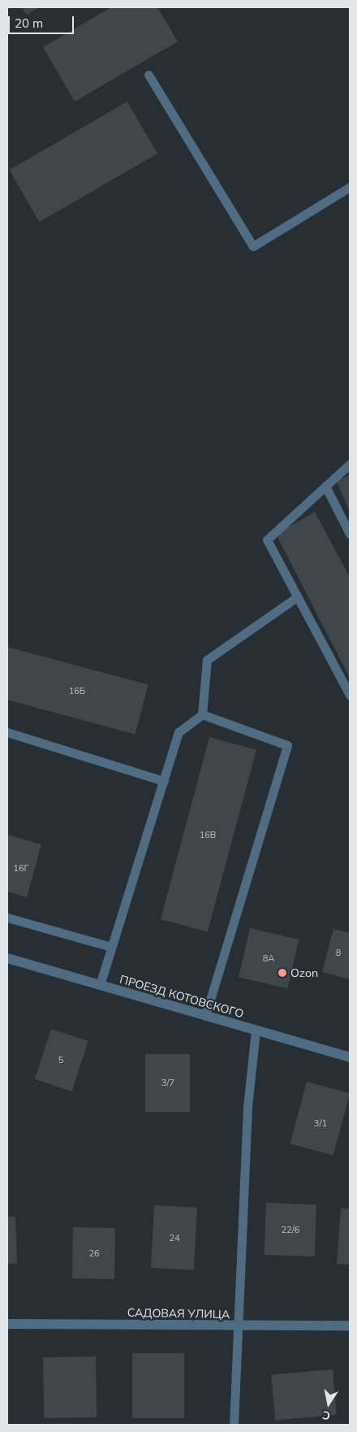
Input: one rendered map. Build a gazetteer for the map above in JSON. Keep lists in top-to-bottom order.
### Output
{
  "streets": {
    "street": ["ПРОЕЗД КОТОВСКОГО", "САДОВАЯ УЛИЦА"]
  },
  "places": ["Ozon"],
  "house_numbers": [
    "16Б",
    "16В",
    "16Г",
    "8",
    "8А",
    "5",
    "3/7",
    "3/1",
    "22/6",
    "24",
    "26"
  ],
  "scale_bar": "20 m",
  "north": "bottom"
}
